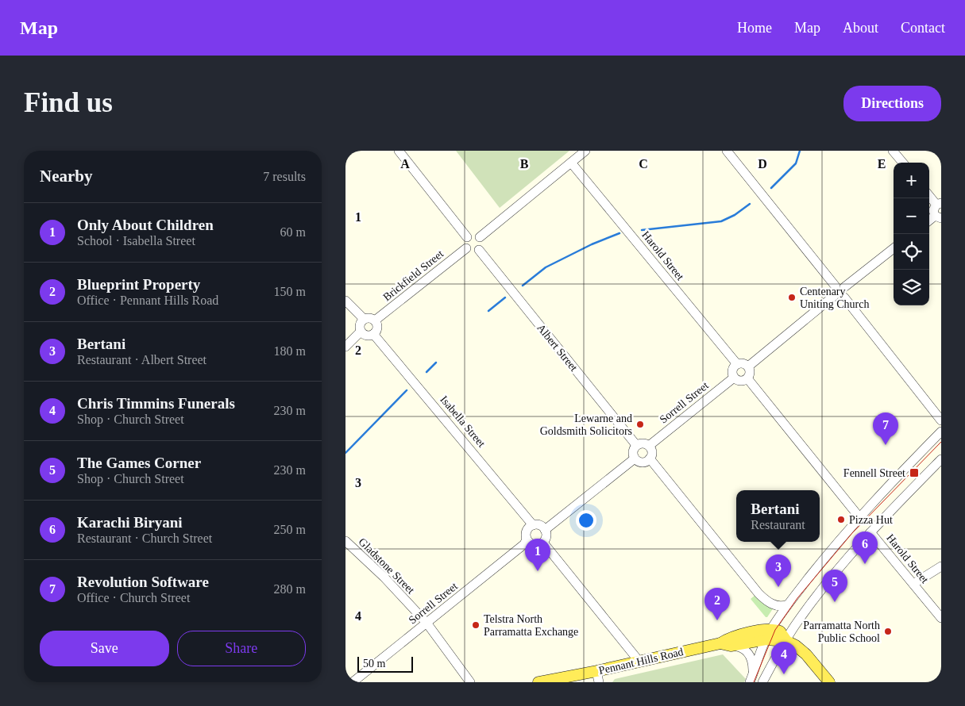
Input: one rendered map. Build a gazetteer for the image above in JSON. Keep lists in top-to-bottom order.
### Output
{
  "streets": {
    "main road": ["Pennant Hills Road"],
    "street": [
      "Harold Street",
      "Brickfield Street",
      "Albert Street",
      "Sorrell Street",
      "Isabella Street",
      "Gladstone Street"
    ]
  },
  "crossings": [
    ["Harold Street", "Sorrell Street"],
    ["Brickfield Street", "Albert Street"],
    ["Brickfield Street", "Isabella Street"],
    ["Albert Street", "Sorrell Street"],
    ["Sorrell Street", "Isabella Street"],
    ["Sorrell Street", "Gladstone Street"]
  ],
  "places": {
    "other": [
      "Centenary Uniting Church",
      "Lewarne and Goldsmith Solicitors",
      "Pizza Hut",
      "Telstra North Parramatta Exchange",
      "Parramatta North Public School"
    ],
    "transit": ["Fennell Street"]
  },
  "scale_bar": "50 m",
  "page": {
    "header": "Map",
    "nav": [
      "Home",
      "Map",
      "About",
      "Contact"
    ],
    "buttons": [
      "Directions",
      ["Save", "Share"]
    ],
    "title": "Find us",
    "heading": ["Nearby", "7 results"],
    "map_buttons": ["+", "−"],
    "list": [
      {
        "mark": "1",
        "name": "Only About Children",
        "note": "School · Isabella Street",
        "value": "60 m"
      },
      {
        "mark": "2",
        "name": "Blueprint Property",
        "note": "Office · Pennant Hills Road",
        "value": "150 m"
      },
      {
        "mark": "3",
        "name": "Bertani",
        "note": "Restaurant · Albert Street",
        "value": "180 m"
      },
      {
        "mark": "4",
        "name": "Chris Timmins Funerals",
        "note": "Shop · Church Street",
        "value": "230 m"
      },
      {
        "mark": "5",
        "name": "The Games Corner",
        "note": "Shop · Church Street",
        "value": "230 m"
      },
      {
        "mark": "6",
        "name": "Karachi Biryani",
        "note": "Restaurant · Church Street",
        "value": "250 m"
      },
      {
        "mark": "7",
        "name": "Revolution Software",
        "note": "Office · Church Street",
        "value": "280 m"
      }
    ],
    "pins": [
      "7",
      "6",
      "1",
      "3",
      "5",
      "2",
      "4"
    ],
    "popup": ["Bertani", "Restaurant"],
    "scale": "50 m"
  },
  "grid": {
    "columns": [
      "A",
      "B",
      "C",
      "D",
      "E"
    ],
    "rows": [
      "1",
      "2",
      "3",
      "4"
    ]
  }
}
